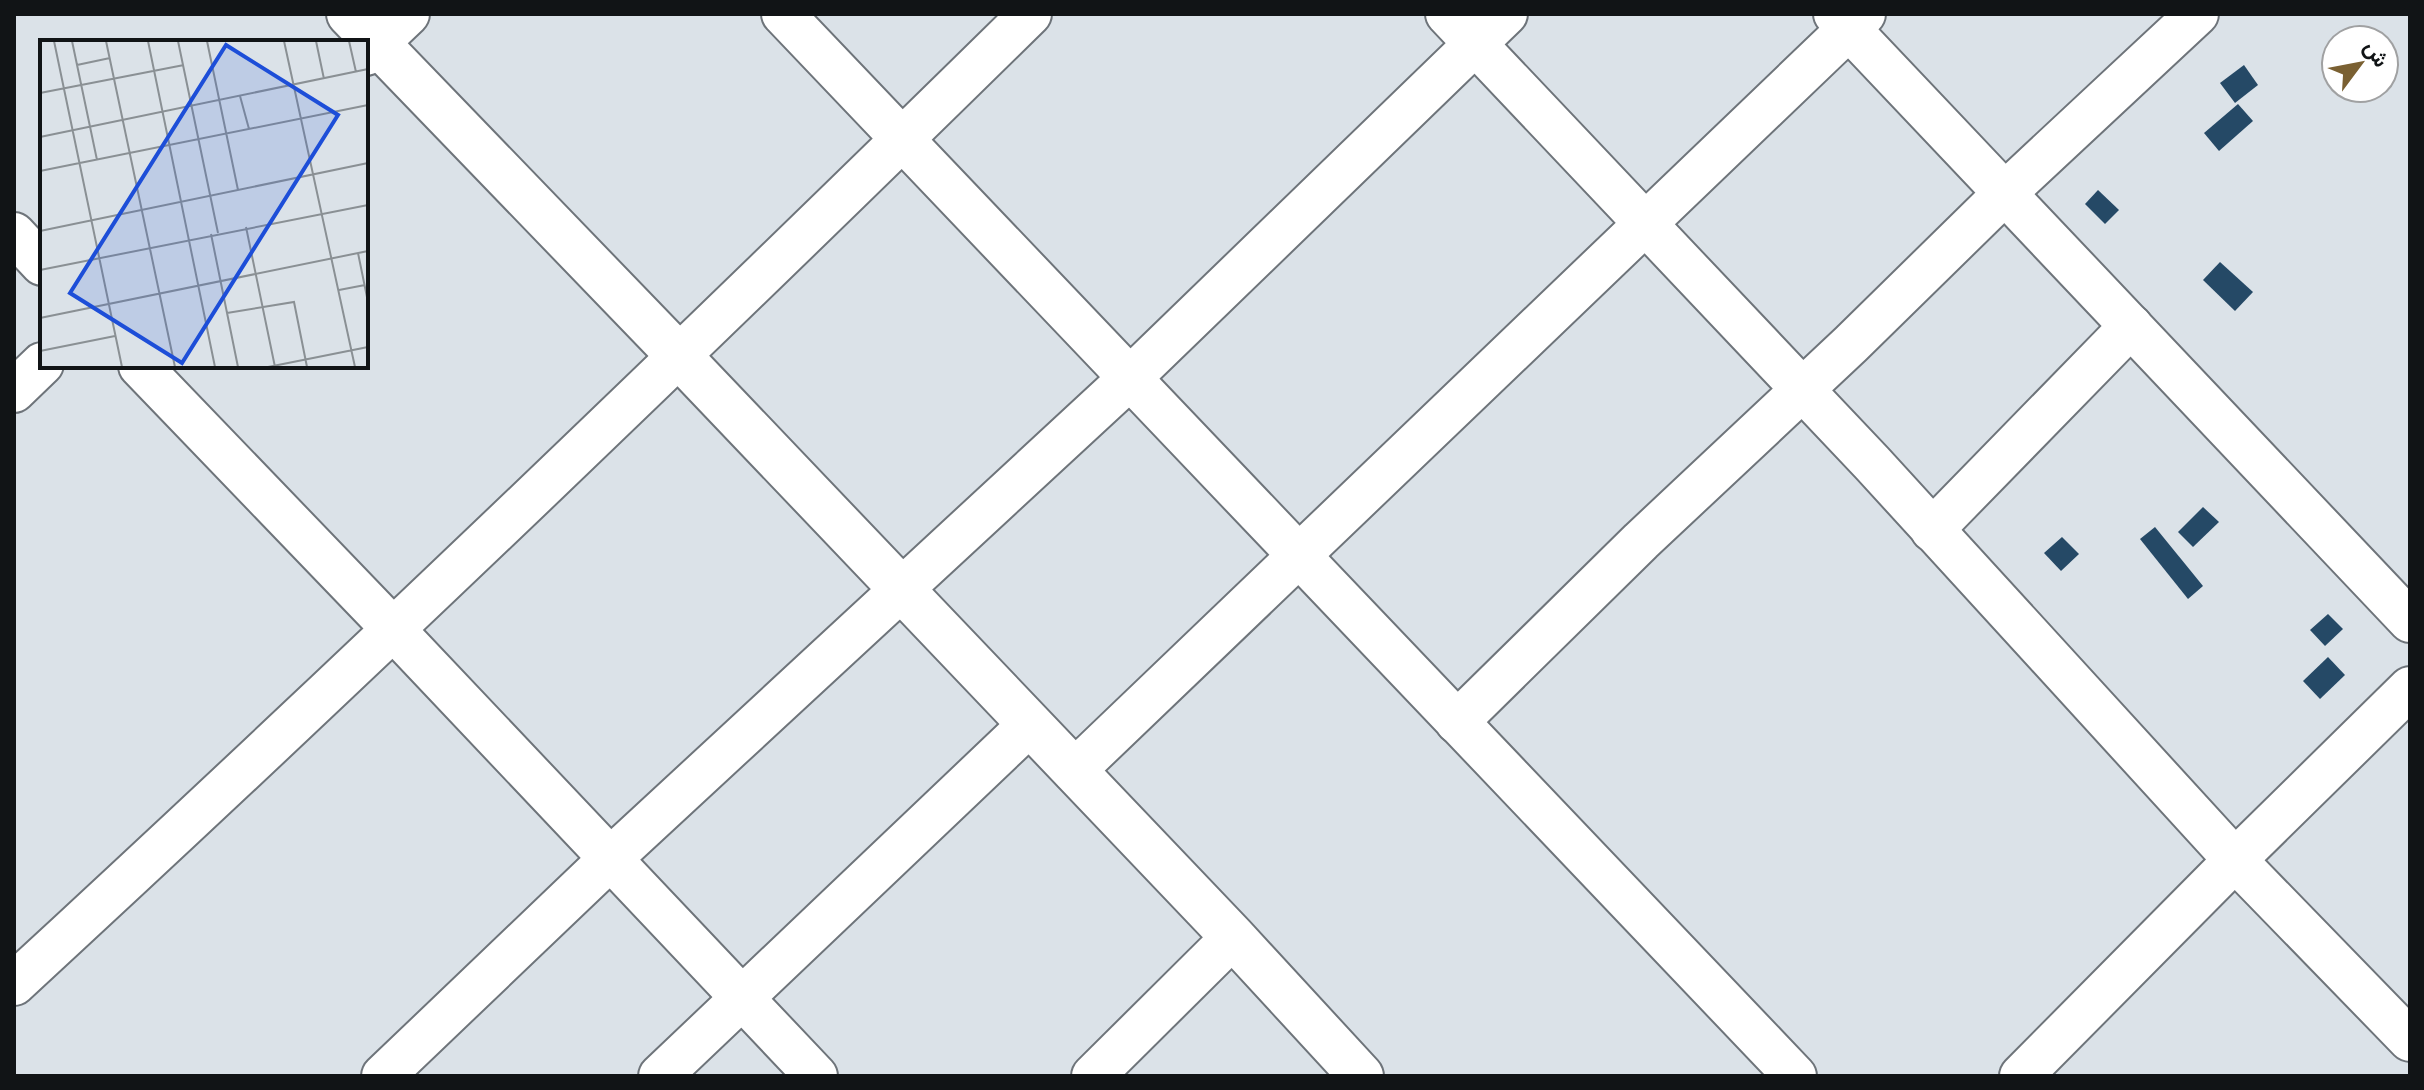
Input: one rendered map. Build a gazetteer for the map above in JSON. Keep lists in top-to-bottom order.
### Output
{
  "north": "top right"
}
